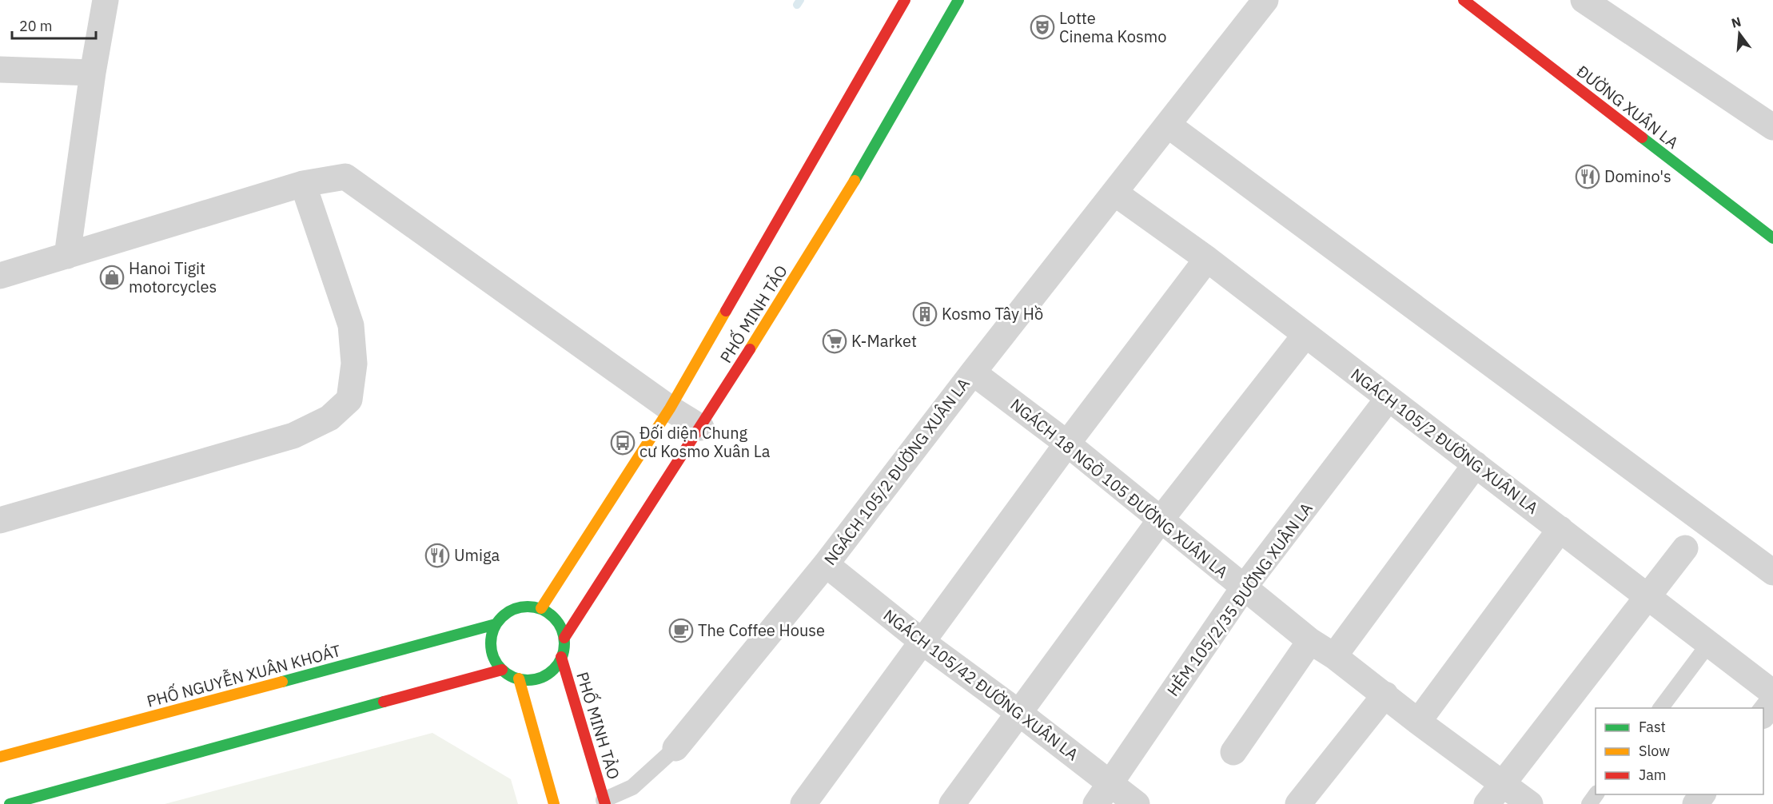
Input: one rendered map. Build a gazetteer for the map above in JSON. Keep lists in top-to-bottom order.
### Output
{
  "streets": {
    "street": [
      "ĐƯỜNG XUÂN LA",
      "PHỐ MINH TẢO",
      "NGÁCH 105/2 ĐƯỜNG XUÂN LA",
      "NGÁCH 18 NGÕ 105 ĐƯỜNG XUÂN LA",
      "HẺM 105/2/35 ĐƯỜNG XUÂN LA",
      "PHỐ NGUYỄN XUÂN KHOÁT",
      "NGÁCH 105/42 ĐƯỜNG XUÂN LA"
    ]
  },
  "crossings": [
    ["PHỐ MINH TẢO", "PHỐ NGUYỄN XUÂN KHOÁT"],
    ["NGÁCH 105/2 ĐƯỜNG XUÂN LA", "NGÁCH 18 NGÕ 105 ĐƯỜNG XUÂN LA"],
    ["NGÁCH 105/2 ĐƯỜNG XUÂN LA", "HẺM 105/2/35 ĐƯỜNG XUÂN LA"],
    ["NGÁCH 105/2 ĐƯỜNG XUÂN LA", "NGÁCH 105/42 ĐƯỜNG XUÂN LA"],
    ["NGÁCH 18 NGÕ 105 ĐƯỜNG XUÂN LA", "HẺM 105/2/35 ĐƯỜNG XUÂN LA"],
    ["HẺM 105/2/35 ĐƯỜNG XUÂN LA", "NGÁCH 105/42 ĐƯỜNG XUÂN LA"]
  ],
  "places": {
    "theatre": ["Lotte Cinema Kosmo"],
    "restaurant": ["Domino's", "Umiga"],
    "shop": ["Hanoi Tigit motorcycles"],
    "building": ["Kosmo Tây Hồ"],
    "supermarket": ["K-Market"],
    "bus stop": ["Đối diện Chung cư Kosmo Xuân La"],
    "cafe": ["The Coffee House"]
  },
  "legend": ["Fast", "Slow", "Jam"],
  "scale_bar": "20 m",
  "north": "top"
}
